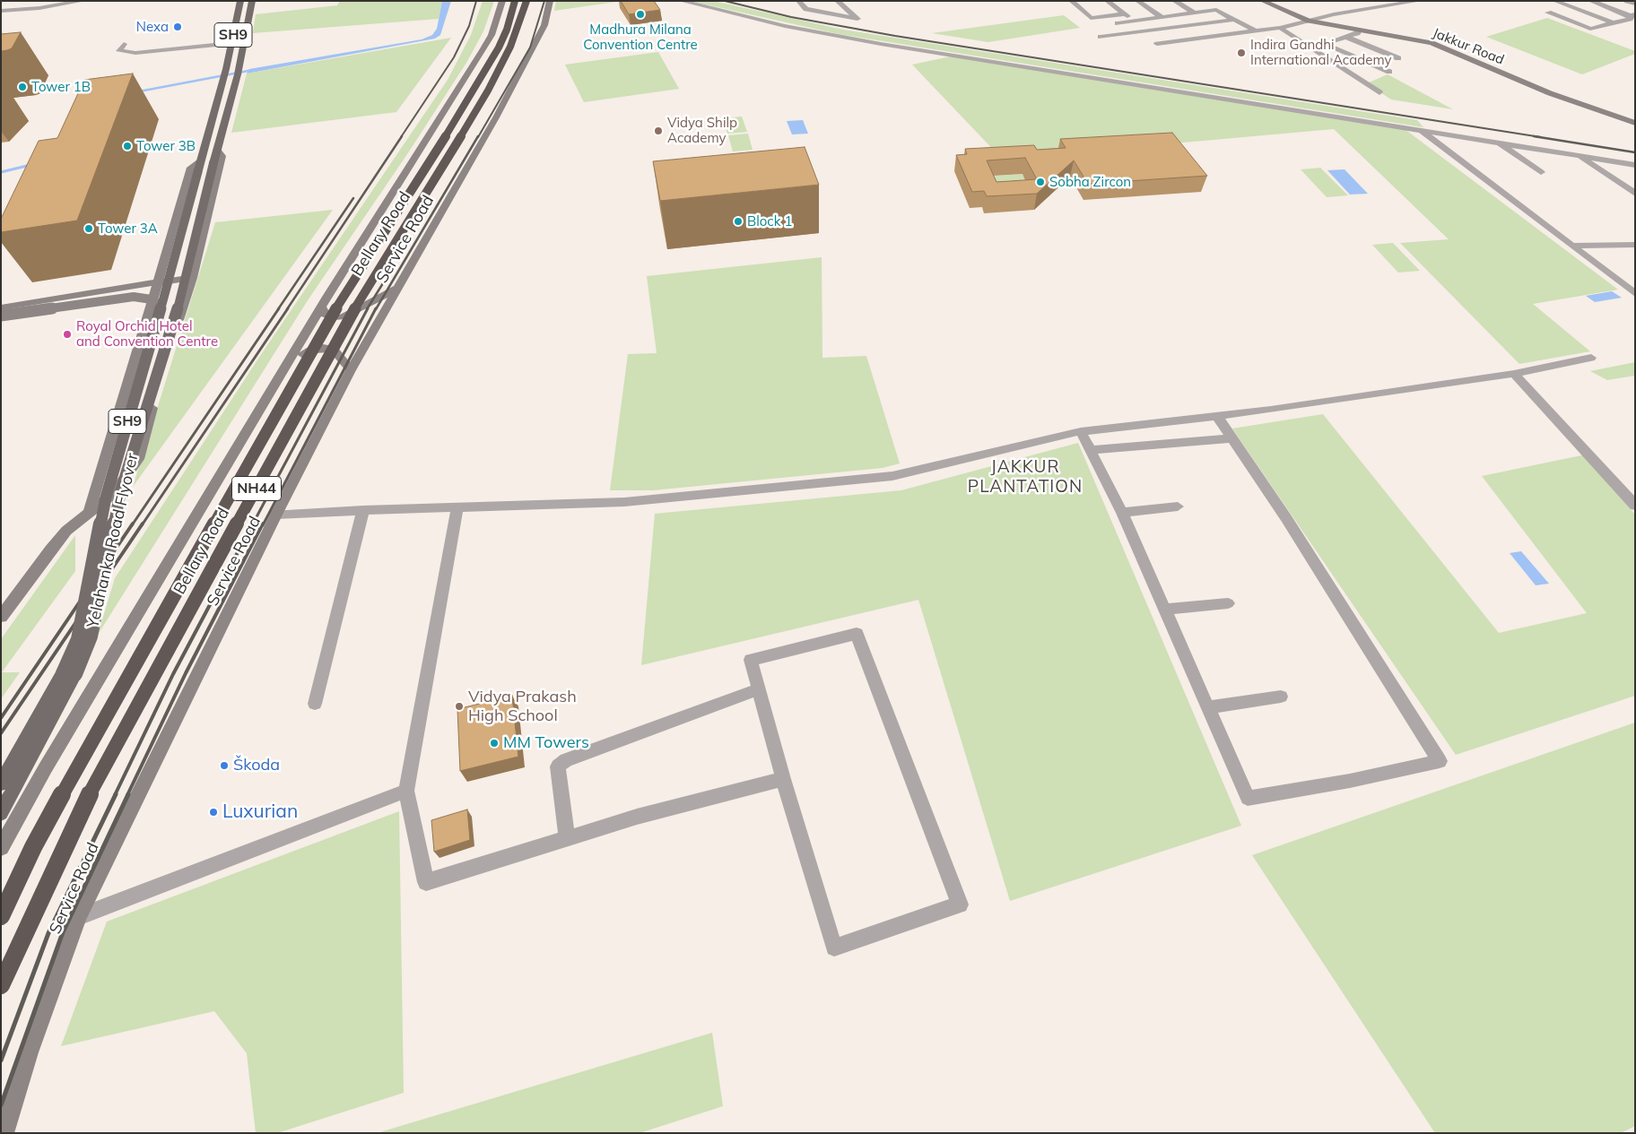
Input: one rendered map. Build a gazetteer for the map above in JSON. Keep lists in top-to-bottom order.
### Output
{
  "streets": {
    "highway": ["Bellary Road", "NH44"],
    "main road": [
      "SH9",
      "Jakkur Road",
      "Service Road",
      "Yelahanka Road Flyover"
    ]
  },
  "crossings": [
    ["SH9", "Yelahanka Road Flyover"]
  ],
  "districts": ["JAKKUR PLANTATION"],
  "places": [
    "Madhura Milana Convention Centre",
    "Nexa",
    "Indira Gandhi International Academy",
    "Tower 1B",
    "Vidya Shilp Academy",
    "Tower 3B",
    "Sobha Zircon",
    "Block 1",
    "Tower 3A",
    "Royal Orchid Hotel and Convention Centre",
    "Vidya Prakash High School",
    "MM Towers",
    "Škoda",
    "Luxurian"
  ]
}
